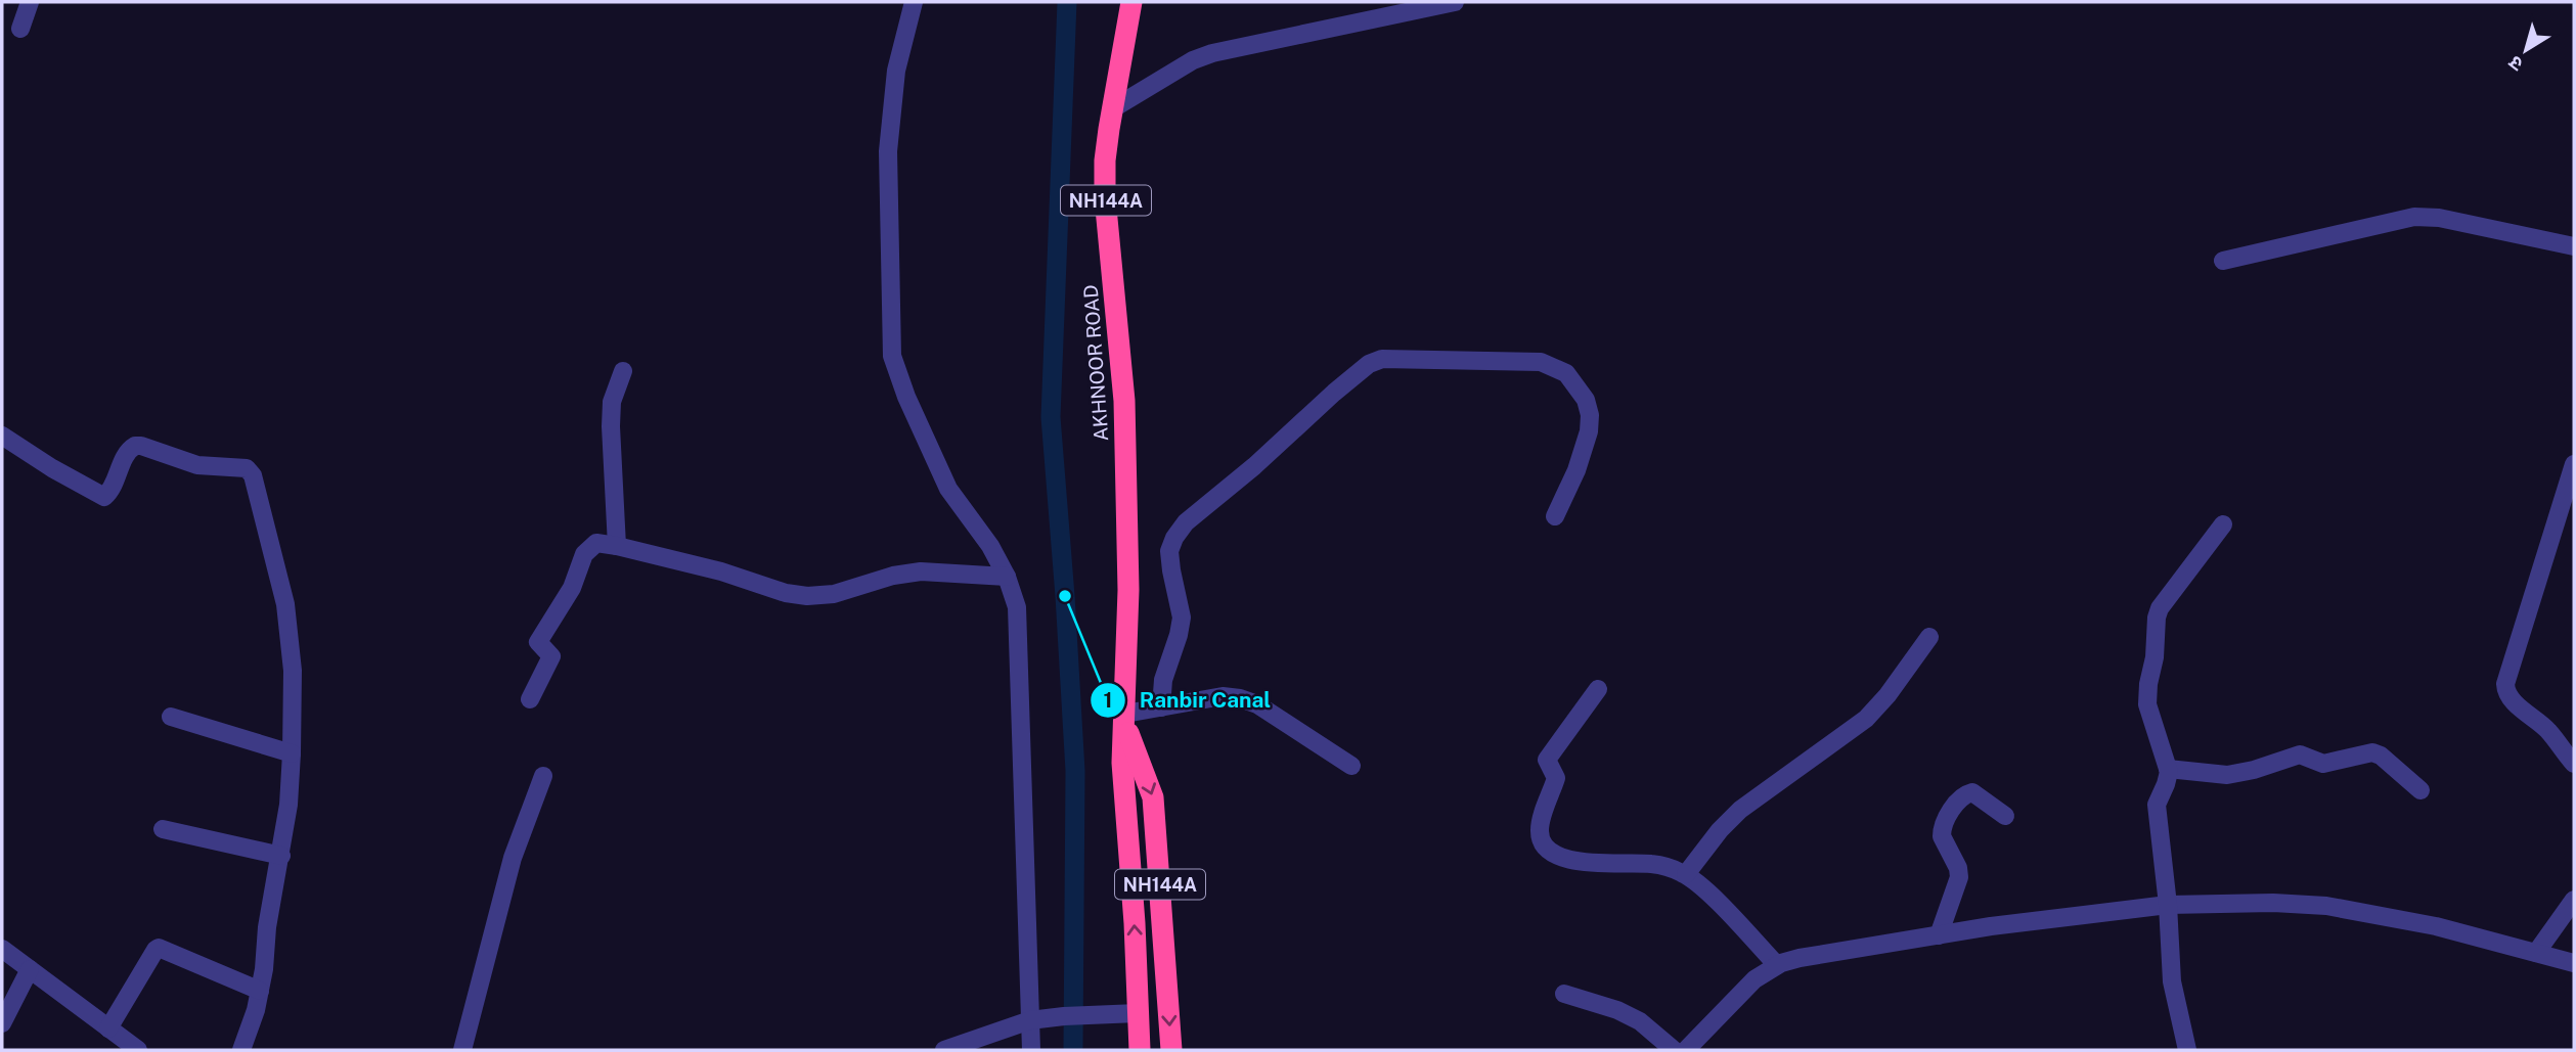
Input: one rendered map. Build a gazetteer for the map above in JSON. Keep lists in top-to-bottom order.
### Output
{
  "streets": {
    "highway": ["NH144A", "AKHNOOR ROAD"]
  },
  "places": ["Ranbir Canal"],
  "north": "bottom left"
}
